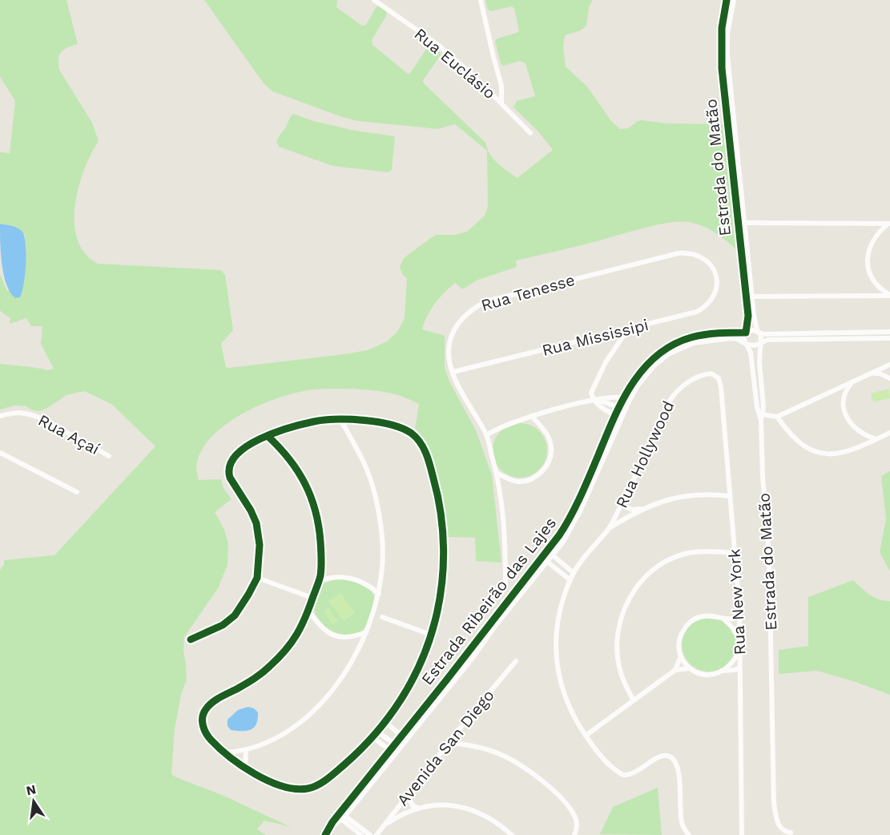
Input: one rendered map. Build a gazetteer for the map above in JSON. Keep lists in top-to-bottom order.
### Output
{
  "streets": {
    "street": [
      "Rua Euclásio",
      "Estrada do Matão",
      "Rua Tenesse",
      "Rua Mississipi",
      "Rua Açaí",
      "Rua Hollywood",
      "Estrada Ribeirão das Lajes",
      "Rua New York",
      "Avenida San Diego"
    ]
  },
  "crossings": [
    ["Estrada do Matão", "Estrada Ribeirão das Lajes"],
    ["Rua Tenesse", "Rua Mississipi"],
    ["Rua Hollywood", "Rua New York"]
  ],
  "north": "top"
}
